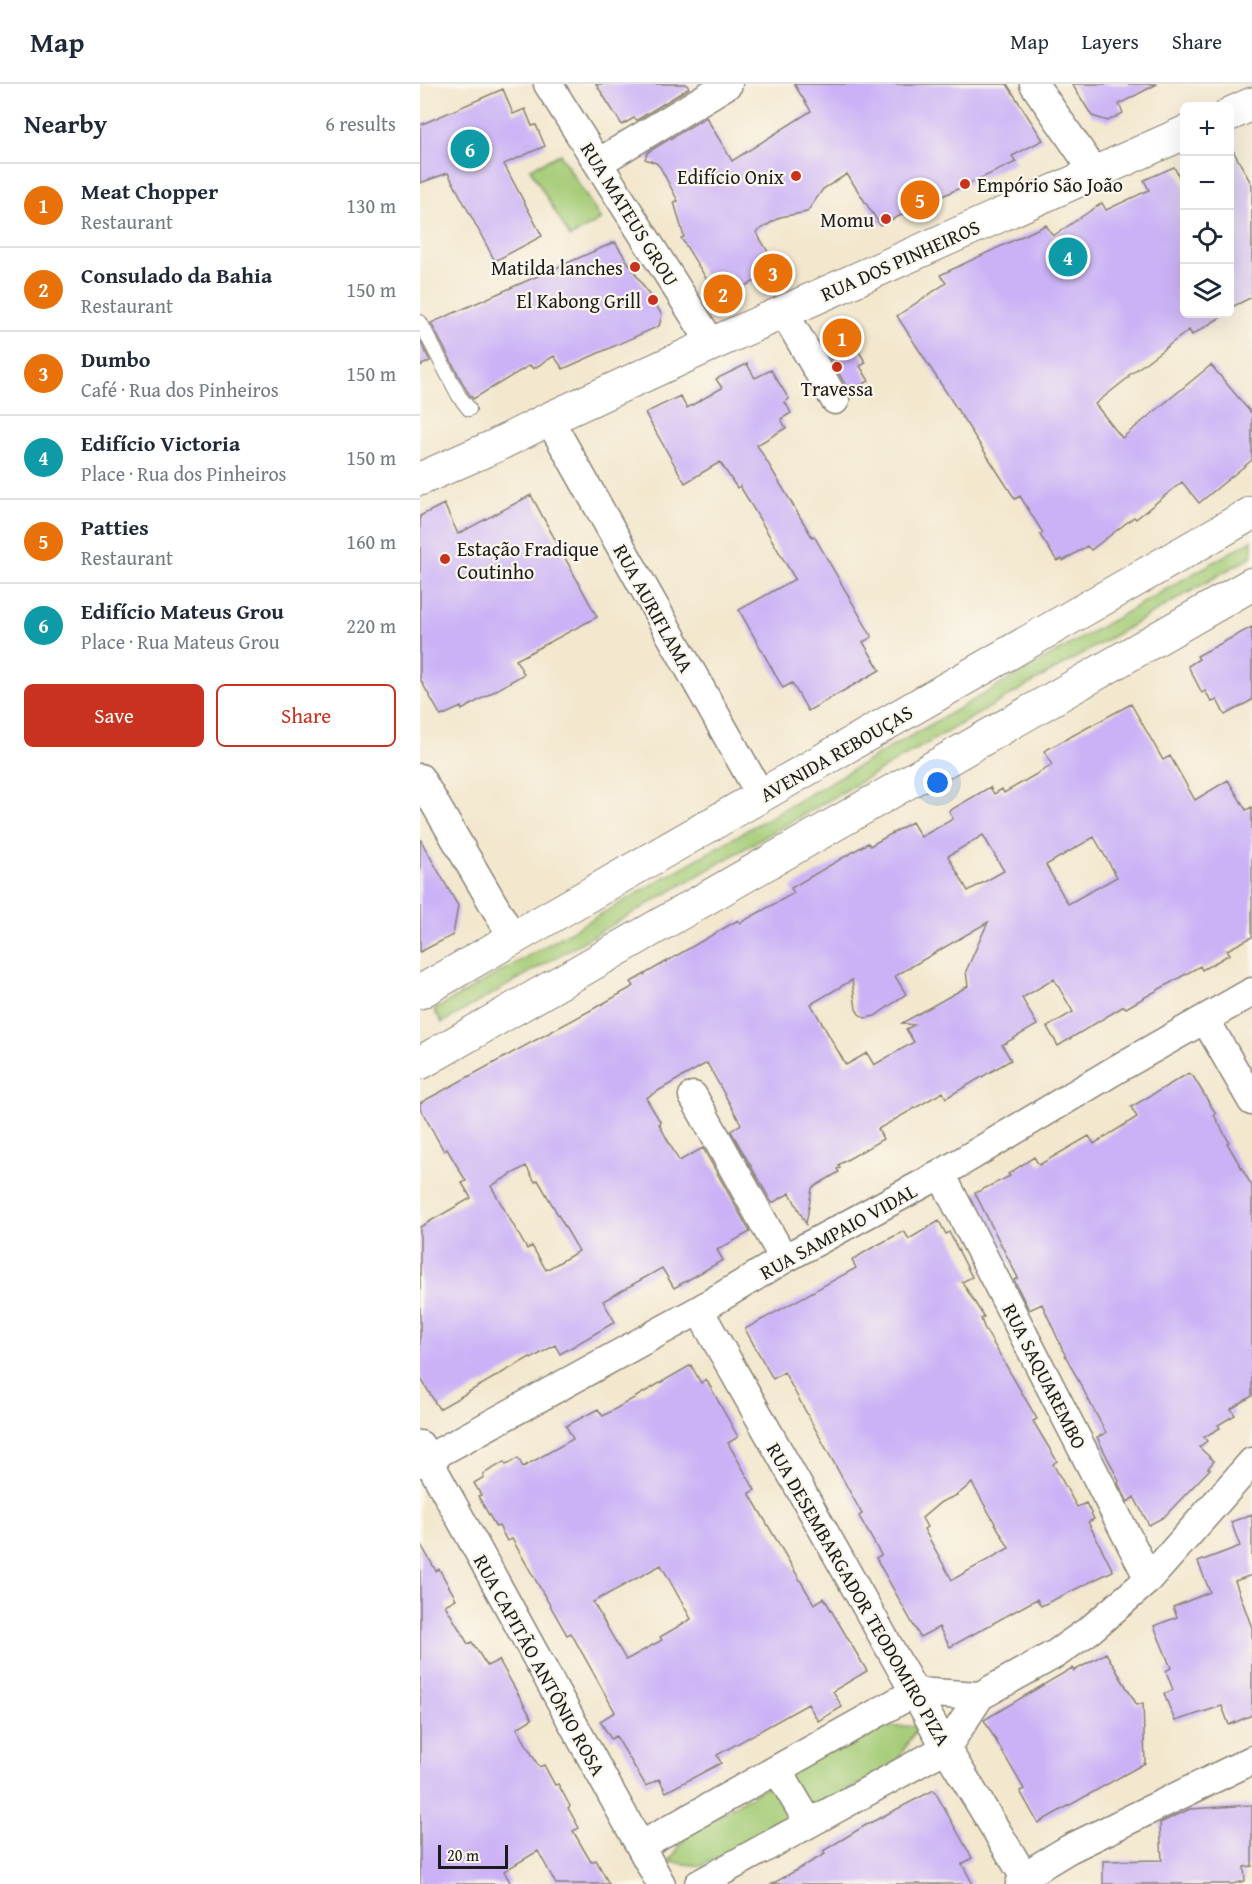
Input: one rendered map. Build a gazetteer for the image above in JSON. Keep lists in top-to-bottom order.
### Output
{
  "streets": {
    "main road": ["RUA DOS PINHEIROS", "AVENIDA REBOUÇAS"],
    "street": [
      "RUA MATEUS GROU",
      "RUA AURIFLAMA",
      "RUA SAMPAIO VIDAL",
      "RUA SAQUAREMBO",
      "RUA DESEMBARGADOR TEODOMIRO PIZA",
      "RUA CAPITÃO ANTÔNIO ROSA"
    ]
  },
  "crossings": [
    ["RUA MATEUS GROU", "RUA DOS PINHEIROS"],
    ["RUA DOS PINHEIROS", "RUA AURIFLAMA"],
    ["RUA AURIFLAMA", "AVENIDA REBOUÇAS"],
    ["RUA SAMPAIO VIDAL", "RUA SAQUAREMBO"],
    ["RUA SAMPAIO VIDAL", "RUA DESEMBARGADOR TEODOMIRO PIZA"],
    ["RUA SAMPAIO VIDAL", "RUA CAPITÃO ANTÔNIO ROSA"]
  ],
  "places": [
    "Edifício Onix",
    "Empório São João",
    "Momu",
    "Matilda lanches",
    "El Kabong Grill",
    "Travessa",
    "Estação Fradique Coutinho"
  ],
  "scale_bar": "20 m",
  "page": {
    "header": "Map",
    "nav": ["Map", "Layers", "Share"],
    "heading": ["Nearby", "6 results"],
    "map_buttons": ["+", "−"],
    "pins": [
      "6",
      "5",
      "4",
      "3",
      "2",
      "1"
    ],
    "list": [
      {
        "mark": "1",
        "name": "Meat Chopper",
        "note": "Restaurant",
        "value": "130 m"
      },
      {
        "mark": "2",
        "name": "Consulado da Bahia",
        "note": "Restaurant",
        "value": "150 m"
      },
      {
        "mark": "3",
        "name": "Dumbo",
        "note": "Café · Rua dos Pinheiros",
        "value": "150 m"
      },
      {
        "mark": "4",
        "name": "Edifício Victoria",
        "note": "Place · Rua dos Pinheiros",
        "value": "150 m"
      },
      {
        "mark": "5",
        "name": "Patties",
        "note": "Restaurant",
        "value": "160 m"
      },
      {
        "mark": "6",
        "name": "Edifício Mateus Grou",
        "note": "Place · Rua Mateus Grou",
        "value": "220 m"
      }
    ],
    "buttons": ["Save", "Share"],
    "scale": "20 m"
  }
}
